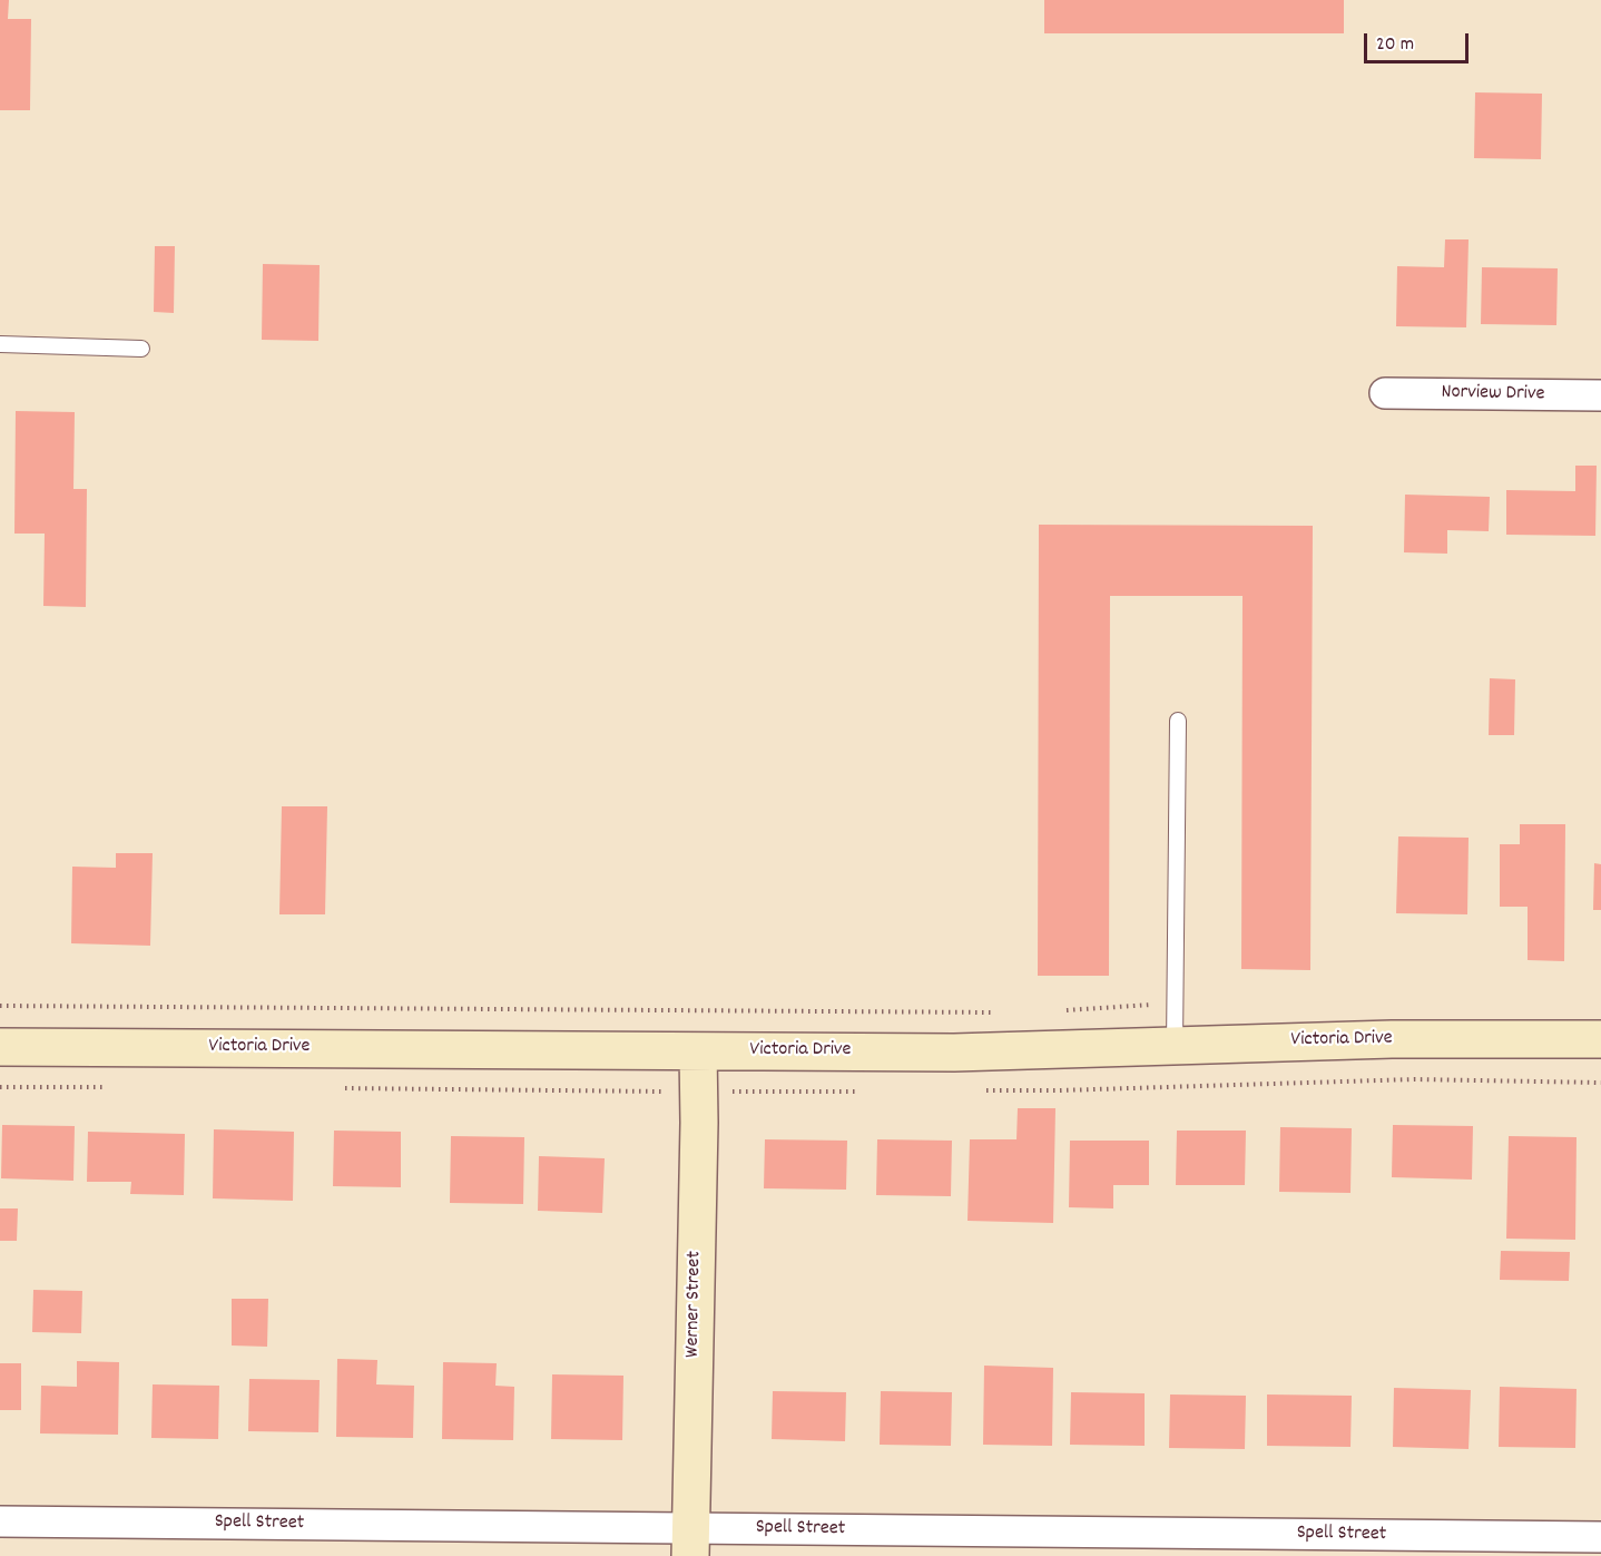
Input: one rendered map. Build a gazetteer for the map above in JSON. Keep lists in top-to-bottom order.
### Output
{
  "streets": {
    "street": [
      "Norview Drive",
      "Victoria Drive",
      "Werner Street",
      "Spell Street"
    ]
  },
  "crossings": [
    ["Victoria Drive", "Werner Street"],
    ["Werner Street", "Spell Street"]
  ],
  "scale_bar": "20 m"
}
